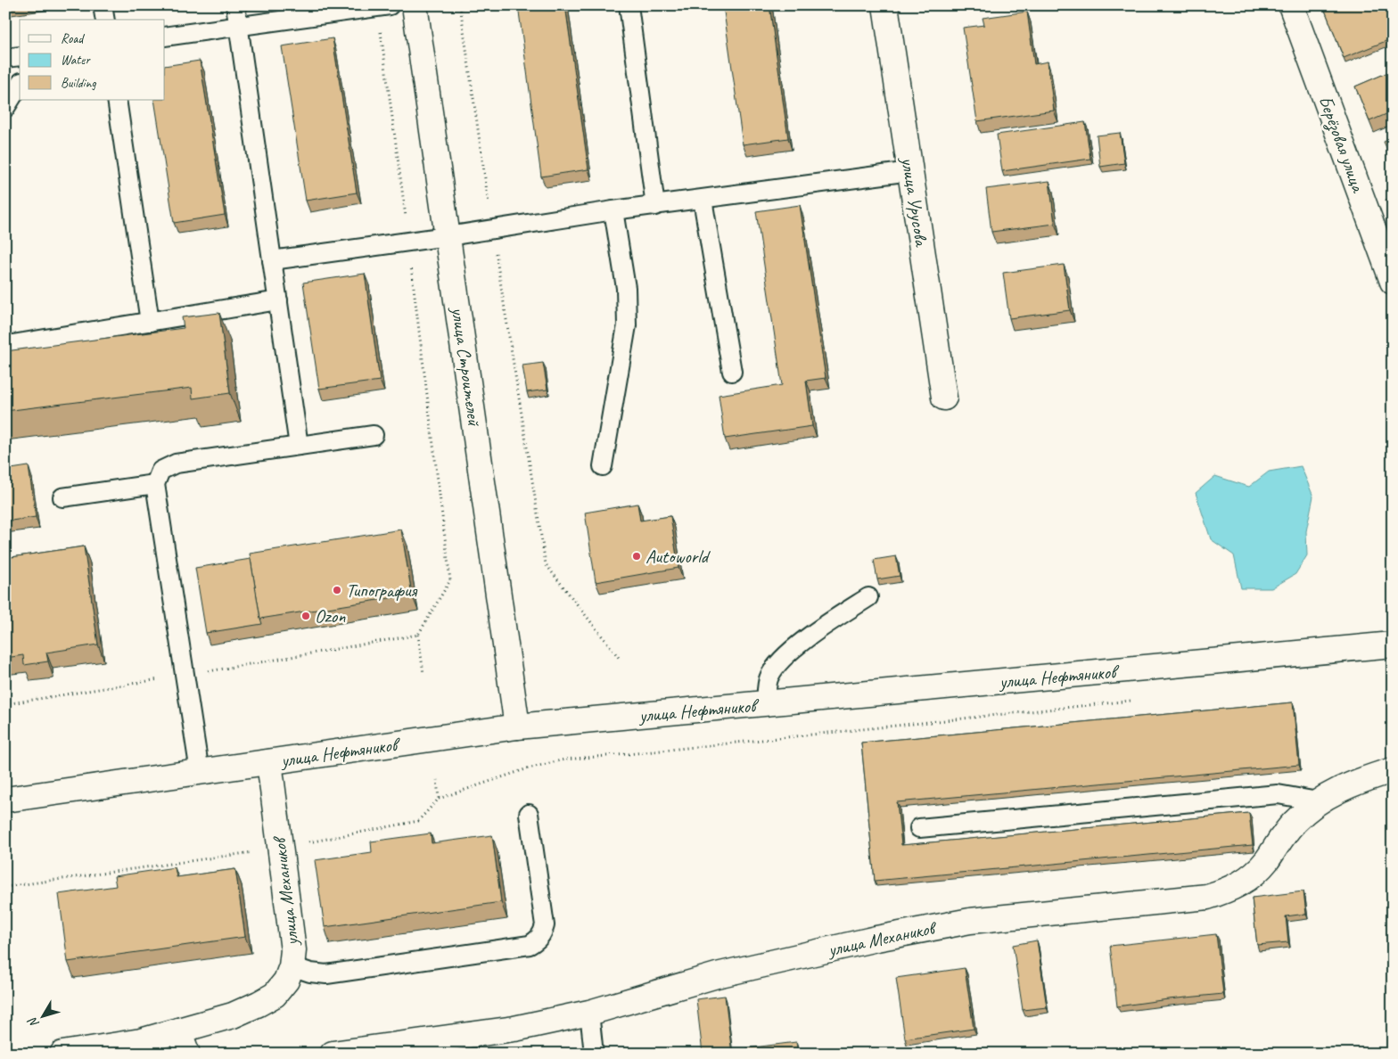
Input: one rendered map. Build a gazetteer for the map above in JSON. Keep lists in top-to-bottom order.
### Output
{
  "streets": {
    "street": [
      "Берёзовая улица",
      "улица Урусова",
      "улица Строителей",
      "улица Нефтяников",
      "улица Механиков"
    ]
  },
  "crossings": [
    ["улица Строителей", "улица Нефтяников"],
    ["улица Нефтяников", "улица Механиков"]
  ],
  "places": ["Autoworld", "Типография", "Ozon"],
  "legend": ["Road", "Water", "Building"],
  "north": "bottom left"
}
